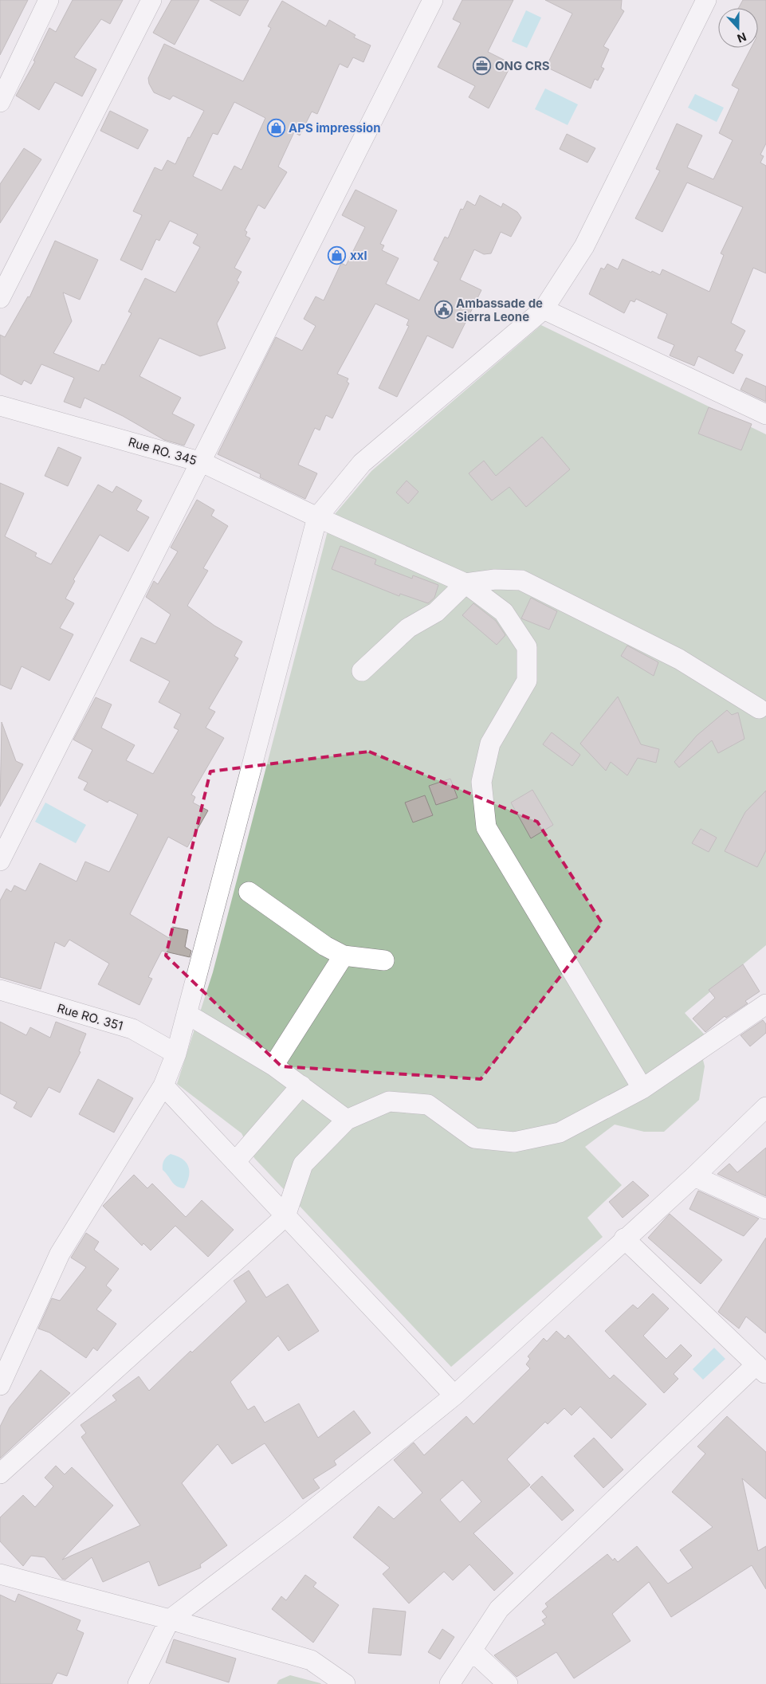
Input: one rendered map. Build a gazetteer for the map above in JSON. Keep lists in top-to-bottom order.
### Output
{
  "streets": {
    "street": ["Rue RO. 345", "Rue RO. 351"]
  },
  "places": {
    "office": ["ONG CRS"],
    "shop": ["APS impression", "xxl"],
    "public building": ["Ambassade de Sierra Leone"]
  },
  "north": "bottom"
}
